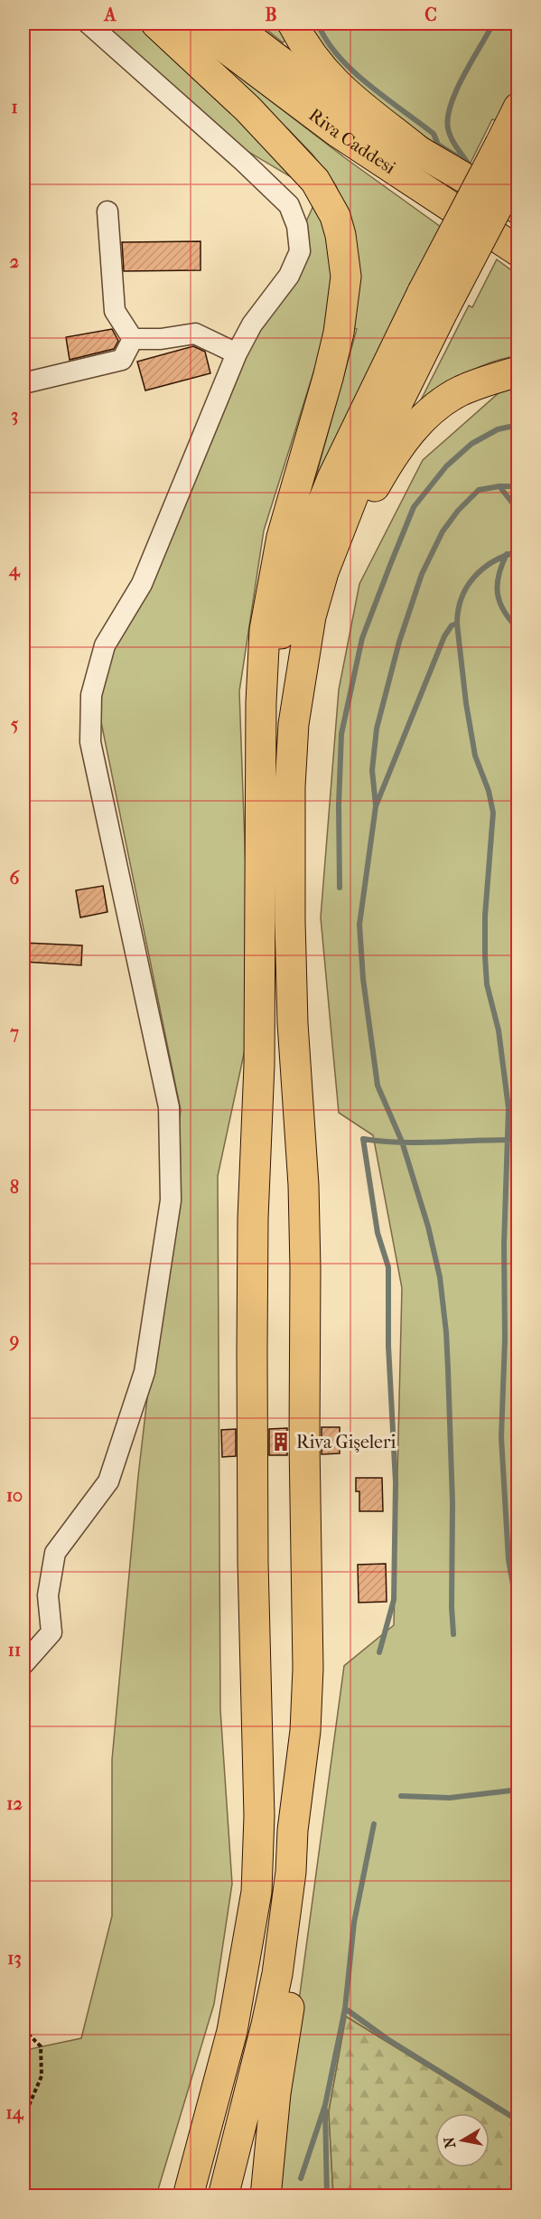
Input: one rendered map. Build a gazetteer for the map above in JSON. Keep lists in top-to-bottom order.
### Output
{
  "streets": {
    "main road": ["Riva Caddesi"]
  },
  "places": {
    "building": ["Riva Gişeleri"]
  },
  "north": "left",
  "grid": {
    "columns": ["A", "B", "C"],
    "rows": [
      "1",
      "2",
      "3",
      "4",
      "5",
      "6",
      "7",
      "8",
      "9",
      "10",
      "11",
      "12",
      "13",
      "14"
    ]
  }
}
